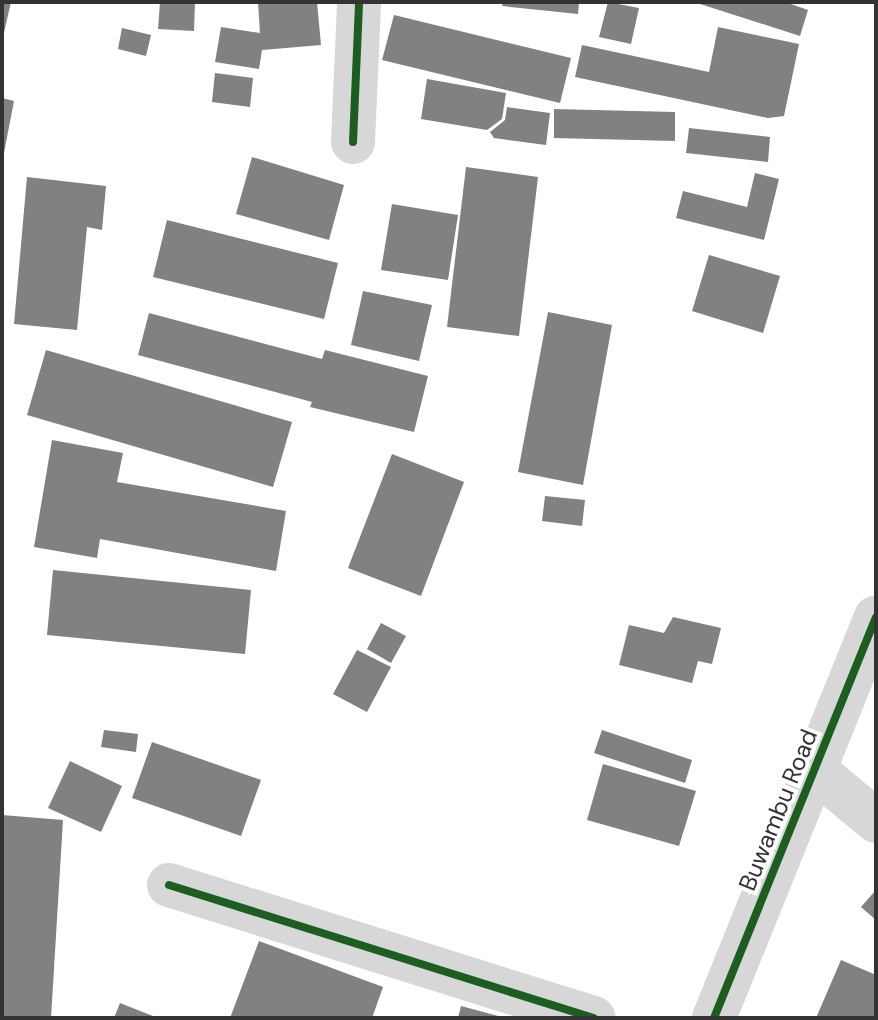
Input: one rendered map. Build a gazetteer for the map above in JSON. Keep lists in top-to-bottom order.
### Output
{
  "streets": {
    "street": ["Buwambu Road"]
  }
}
